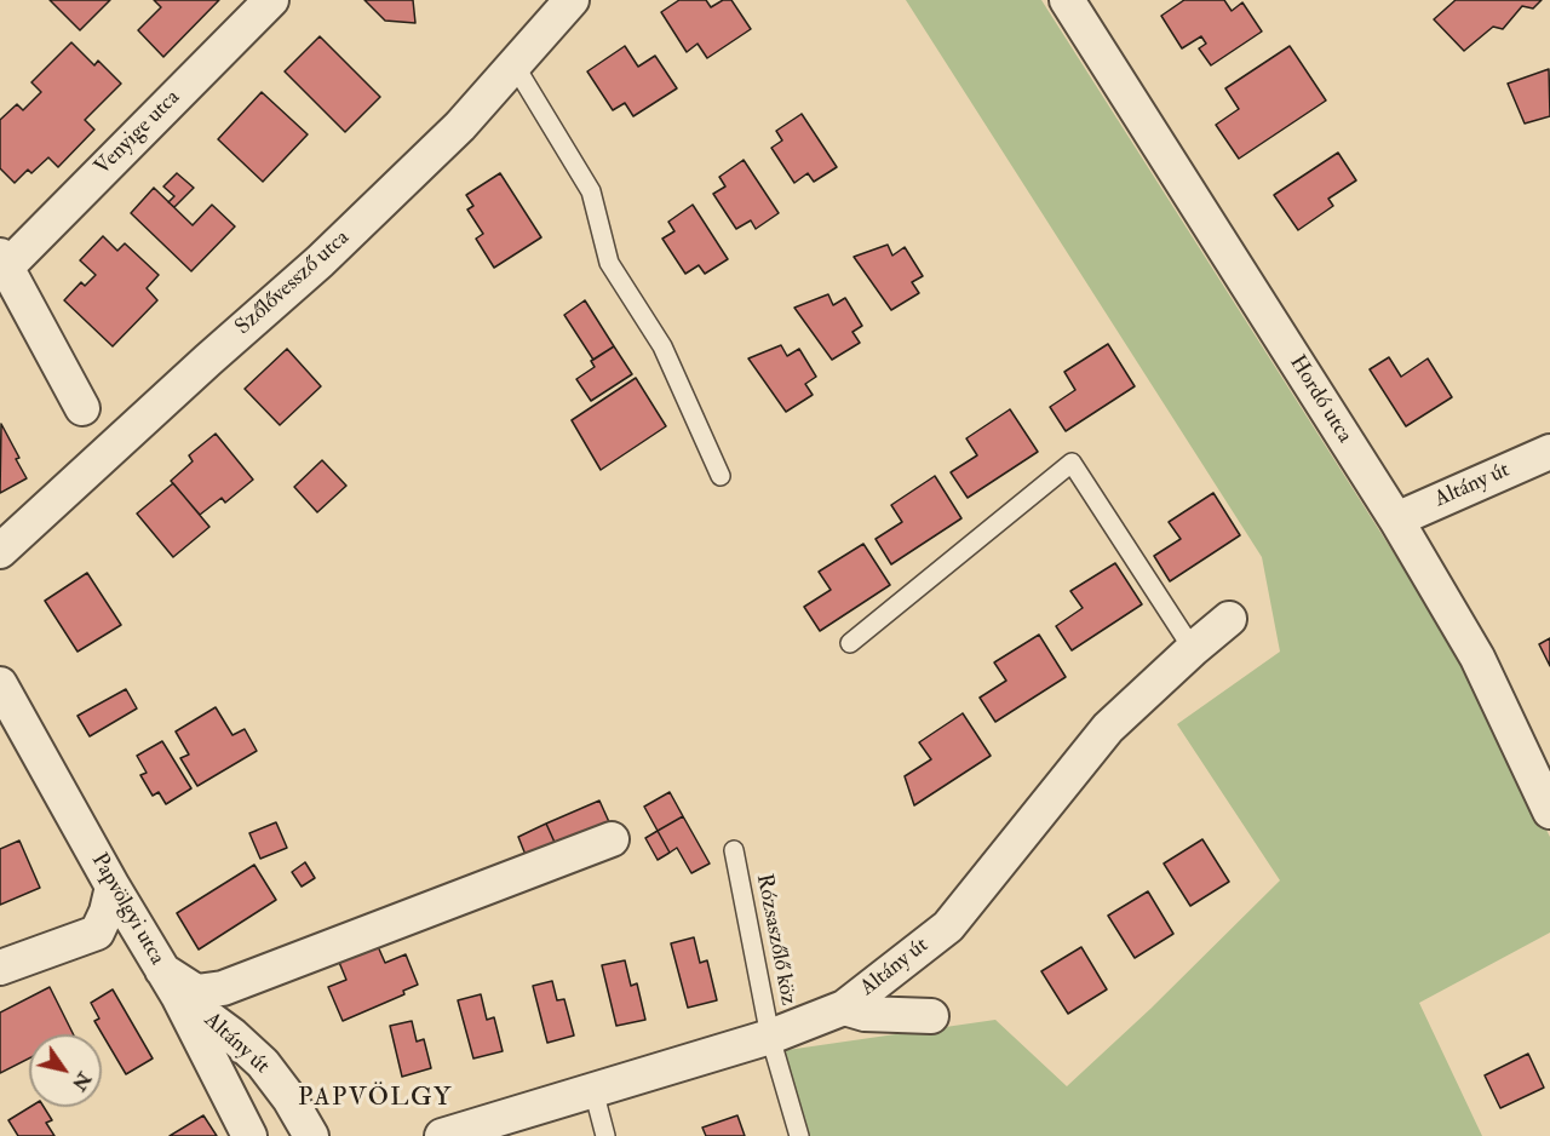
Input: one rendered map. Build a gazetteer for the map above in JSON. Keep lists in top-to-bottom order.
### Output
{
  "streets": {
    "street": [
      "Venyige utca",
      "Szőlővessző utca",
      "Hordó utca",
      "Altány út",
      "Papvölgyi utca"
    ],
    "lane": ["Rózsaszőlő köz"]
  },
  "crossings": [
    ["Hordó utca", "Altány út"],
    ["Altány út", "Papvölgyi utca"],
    ["Altány út", "Rózsaszőlő köz"]
  ],
  "districts": ["PAPVÖLGY"],
  "north": "bottom right"
}
